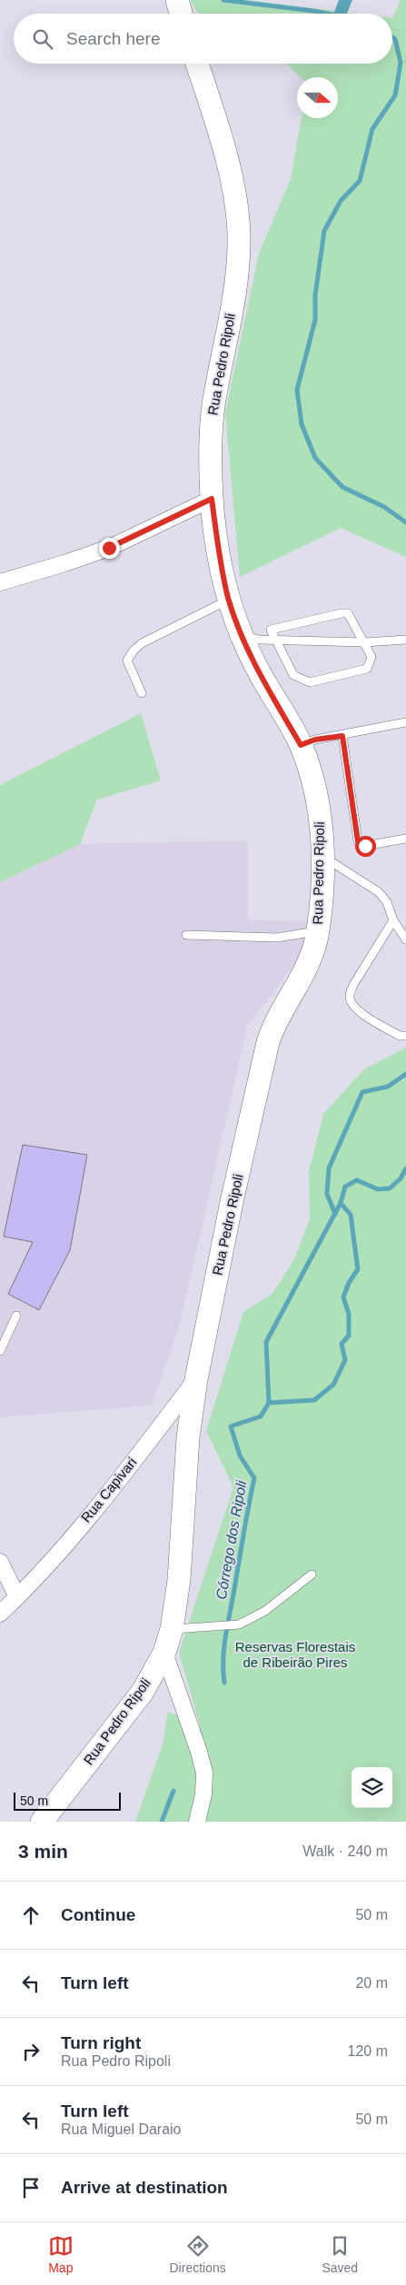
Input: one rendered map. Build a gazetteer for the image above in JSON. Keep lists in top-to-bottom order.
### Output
{
  "streets": {
    "street": ["Rua Pedro Ripoli", "Rua Capivari"]
  },
  "crossings": [
    ["Rua Pedro Ripoli", "Rua Capivari"]
  ],
  "water": ["Córrego dos Ripoli"],
  "parks": ["Reservas Florestais de Ribeirão Pires"],
  "scale_bar": "50 m",
  "north": "right",
  "page": {
    "search": "Search here",
    "scale": "50 m",
    "heading": ["3 min", "Walk · 240 m"],
    "list": [
      ["Continue", "50 m"],
      ["Turn left", "20 m"],
      ["Turn right", "Rua Pedro Ripoli", "120 m"],
      ["Turn left", "Rua Miguel Daraio", "50 m"],
      "Arrive at destination"
    ],
    "nav": ["Map", "Directions", "Saved"]
  }
}
